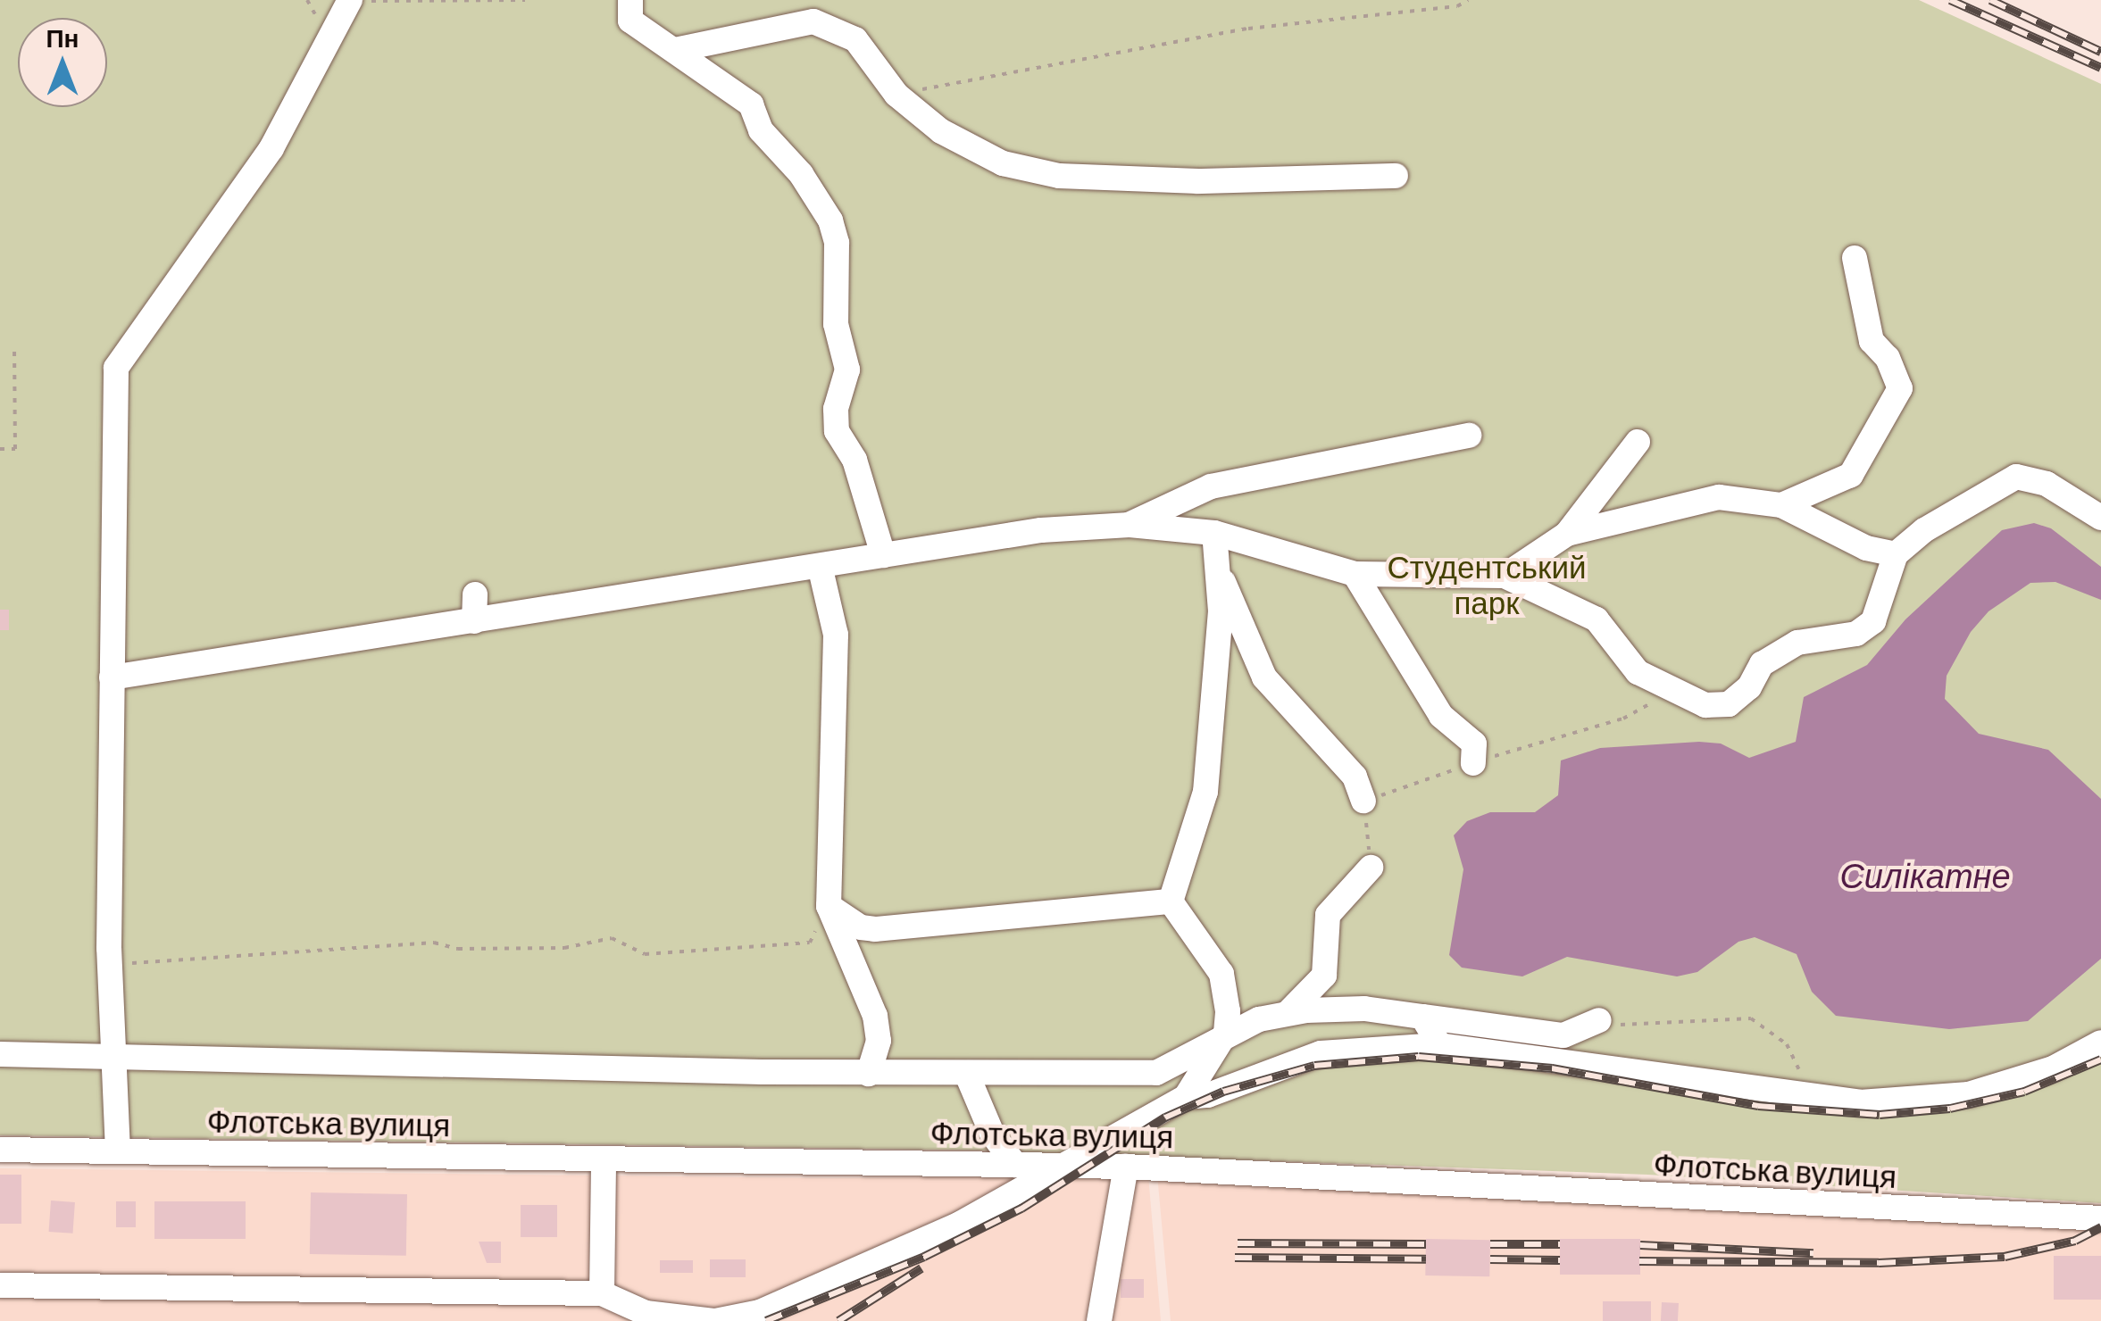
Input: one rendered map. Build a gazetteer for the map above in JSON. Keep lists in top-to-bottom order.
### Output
{
  "streets": {
    "street": ["Флотська вулиця"]
  },
  "water": ["Силікатне"],
  "parks": ["Студентський парк"],
  "north": "top"
}
